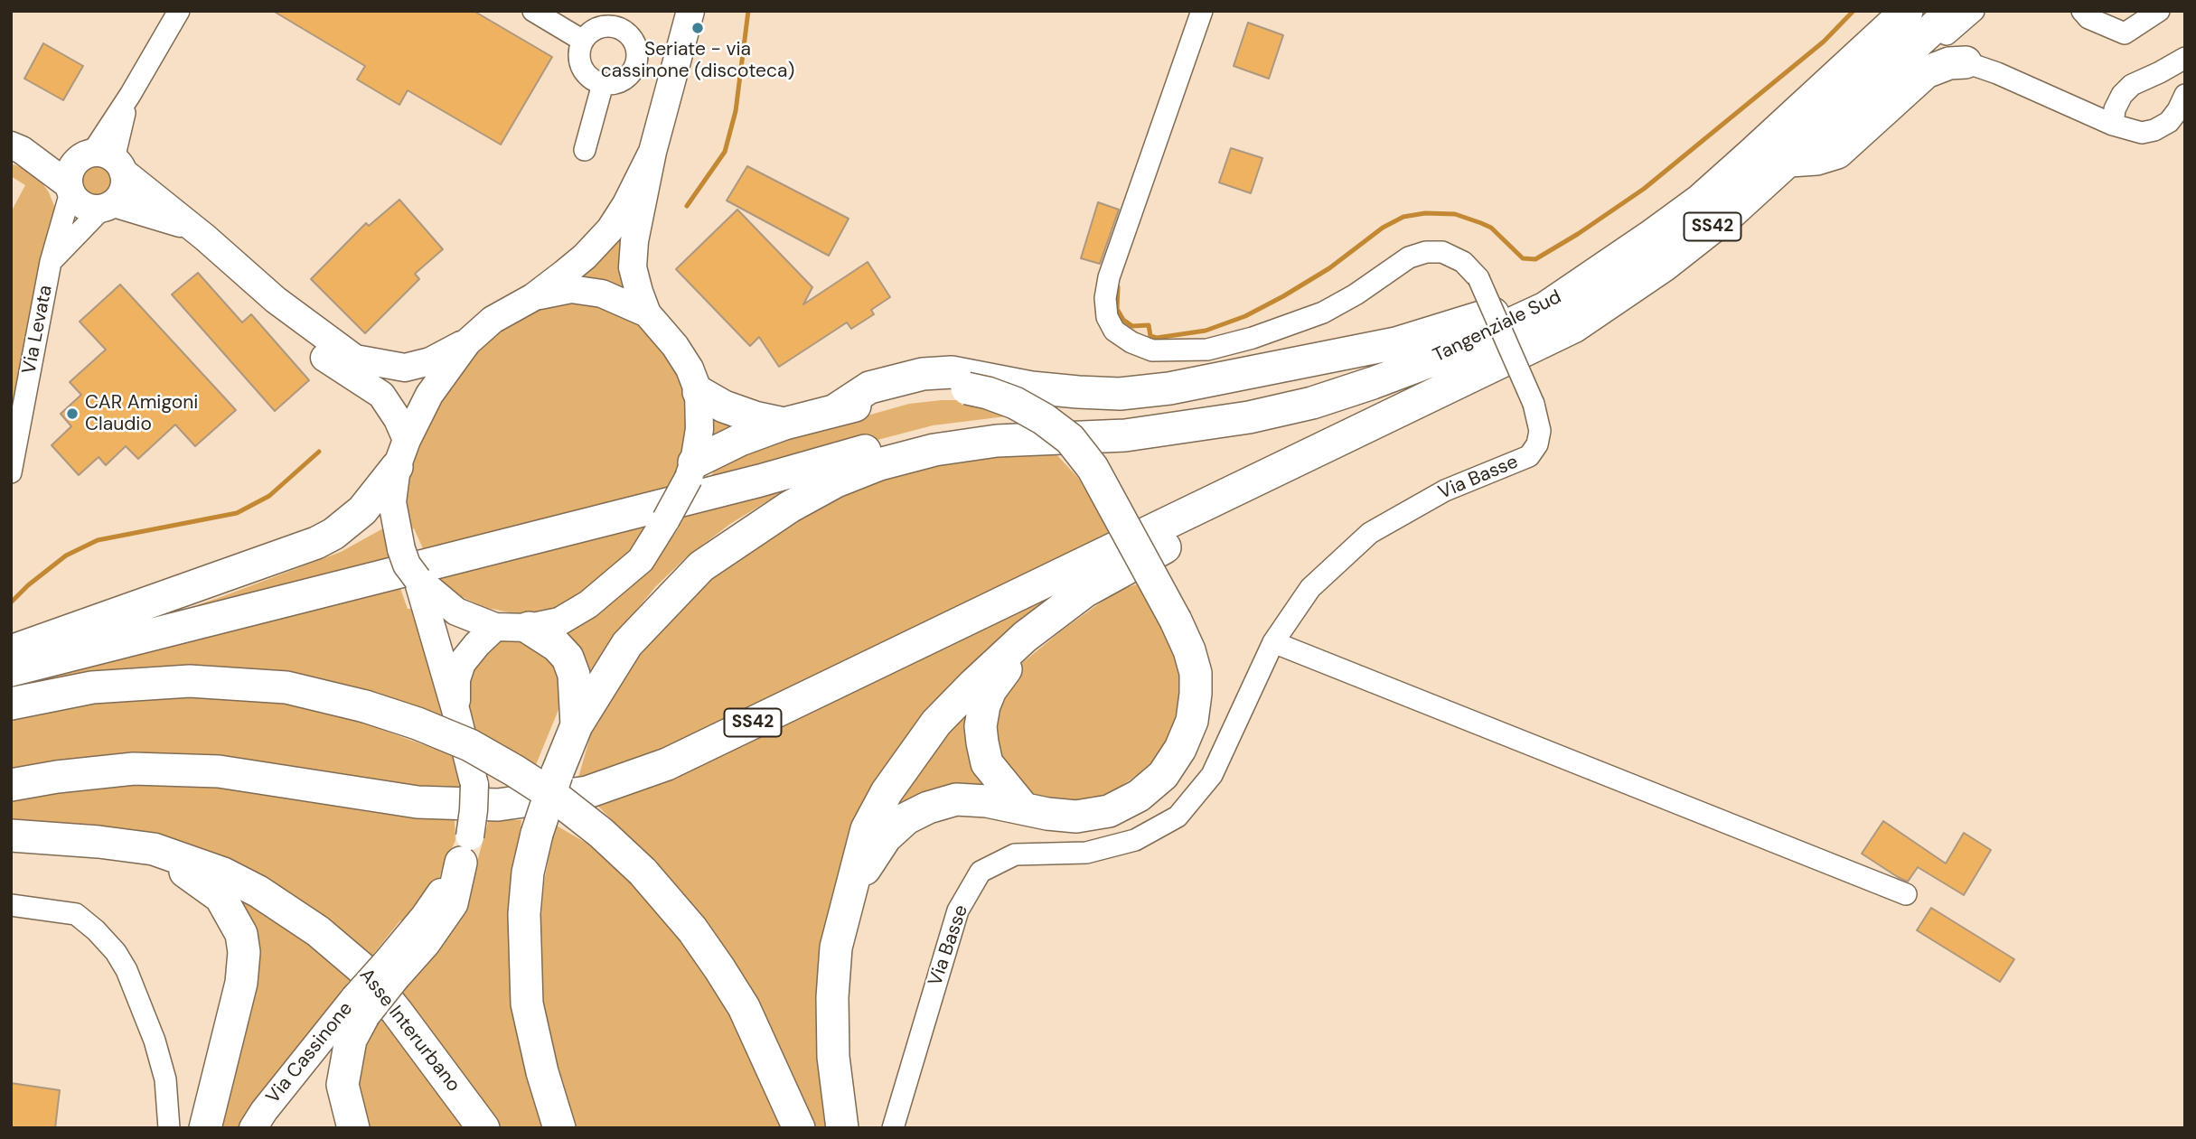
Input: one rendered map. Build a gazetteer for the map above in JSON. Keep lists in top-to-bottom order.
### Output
{
  "streets": {
    "highway": ["SS42", "Tangenziale Sud", "Asse Interurbano"],
    "main road": ["Via Cassinone"],
    "street": ["Via Levata", "Via Basse"]
  },
  "crossings": [
    ["SS42", "Tangenziale Sud"]
  ],
  "places": ["Seriate - via cassinone (discoteca)", "CAR Amigoni Claudio"]
}
